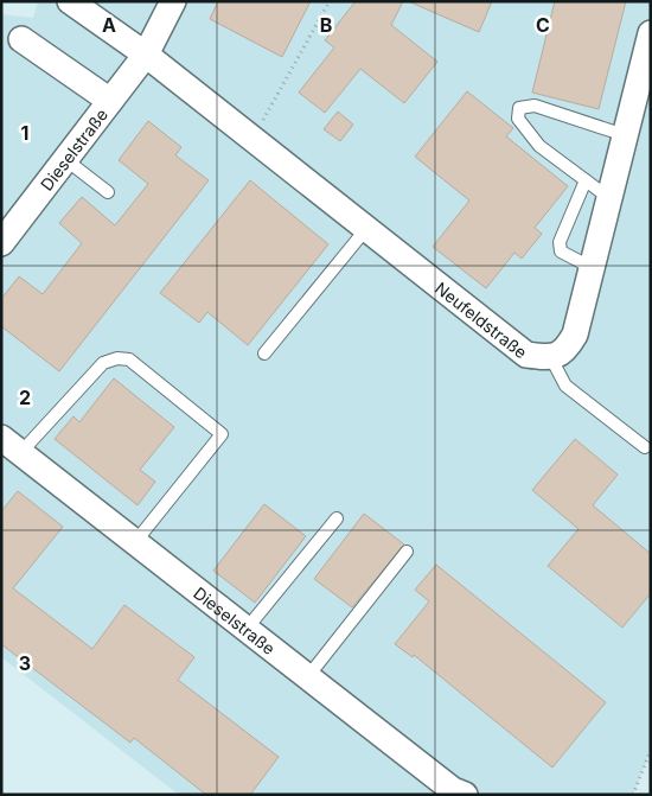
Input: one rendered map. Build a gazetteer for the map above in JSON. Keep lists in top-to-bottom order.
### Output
{
  "streets": {
    "street": ["Dieselstraße", "Neufeldstraße"]
  },
  "crossings": [
    ["Dieselstraße", "Neufeldstraße"]
  ],
  "grid": {
    "columns": ["A", "B", "C"],
    "rows": ["1", "2", "3"]
  }
}
